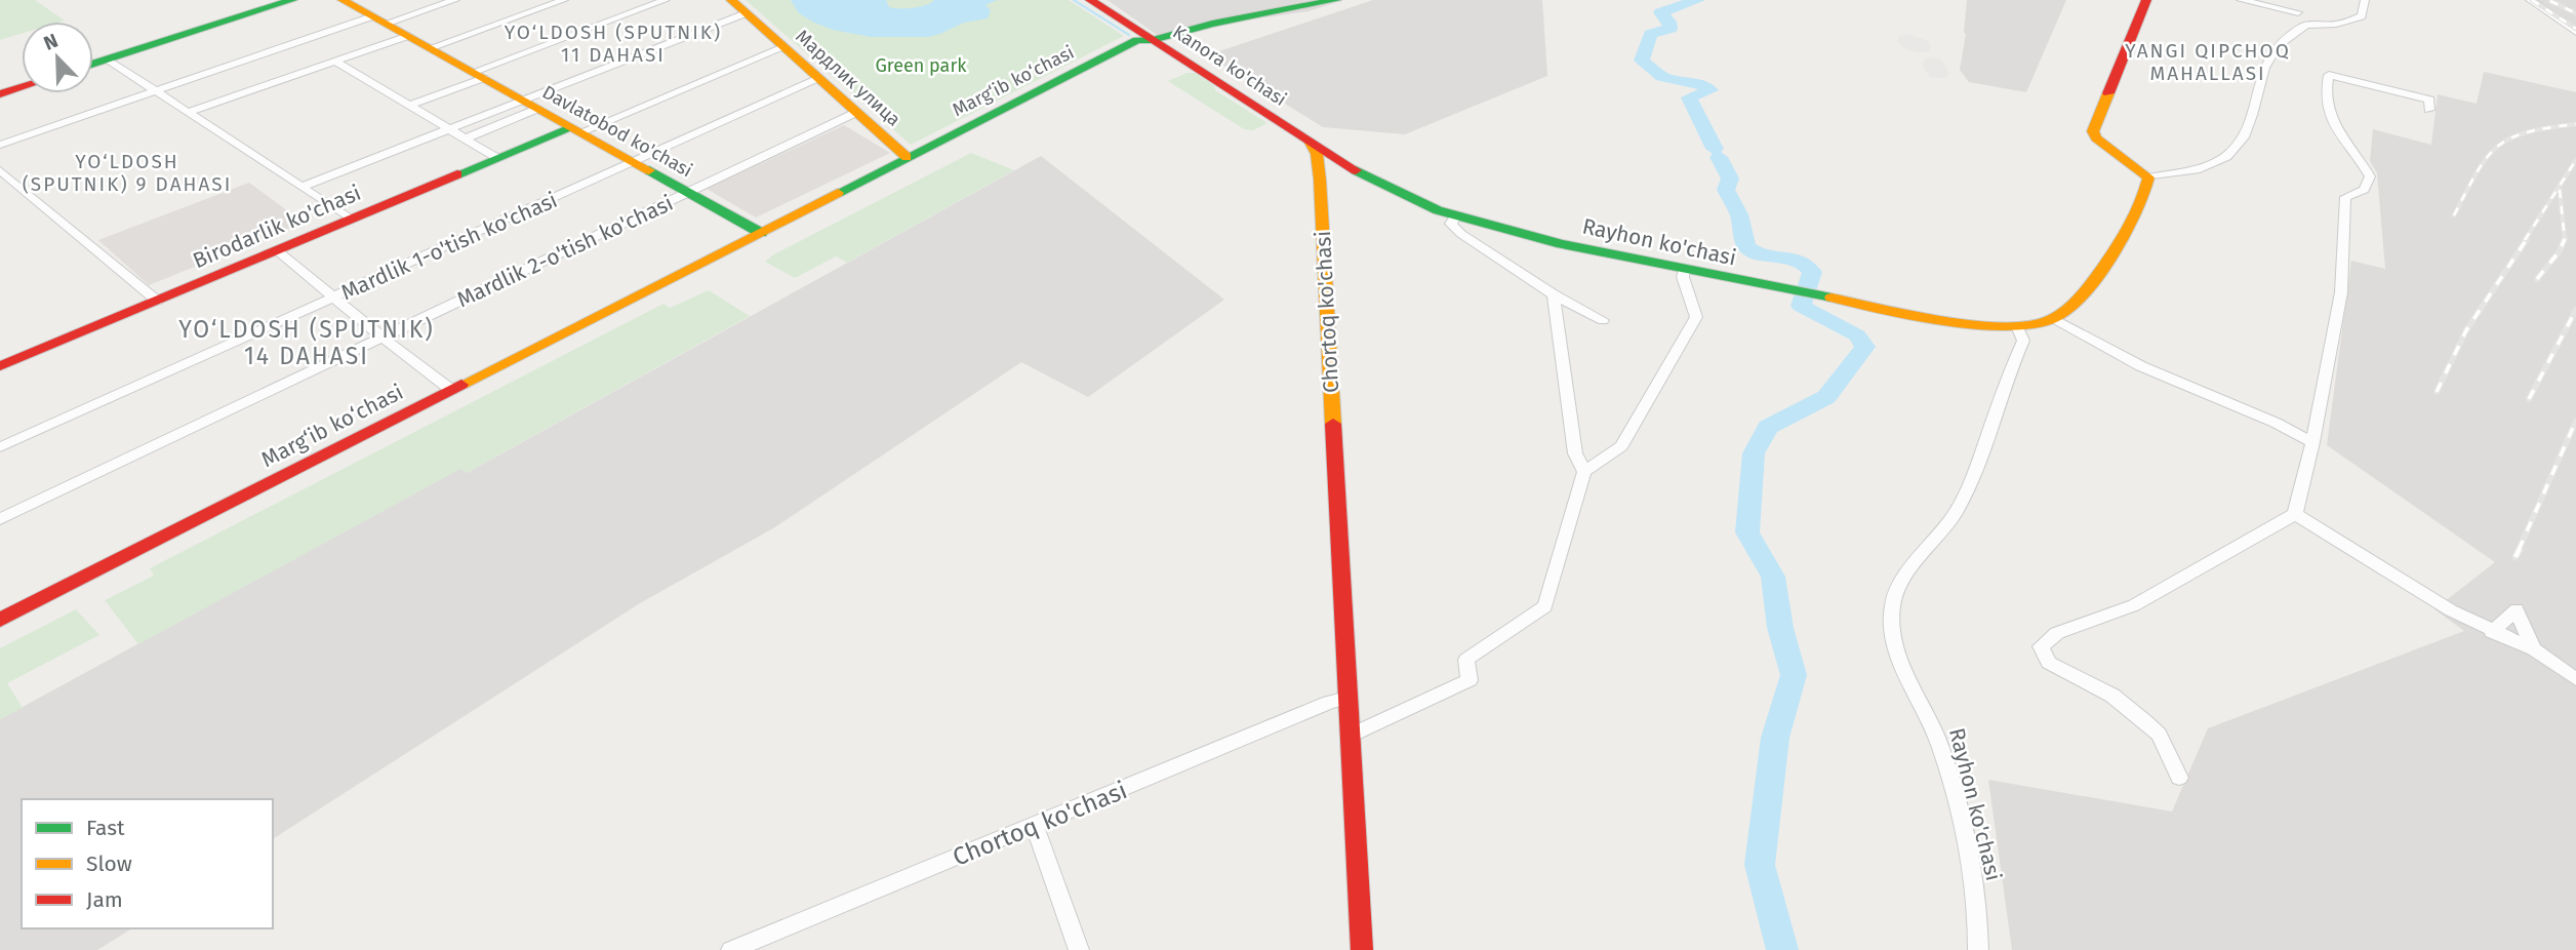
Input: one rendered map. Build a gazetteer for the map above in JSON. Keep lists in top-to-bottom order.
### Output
{
  "streets": {
    "street": [
      "Kanora ko'chasi",
      "Мардлик улица",
      "Marg‘ib ko‘chasi",
      "Davlatobod ko'chasi",
      "Birodarlik ko'chasi",
      "Rayhon ko'chasi",
      "Mardlik 1-o'tish ko'chasi",
      "Mardlik 2-o'tish ko'chasi",
      "Chortoq ko'chasi"
    ]
  },
  "crossings": [
    ["Kanora ko'chasi", "Marg‘ib ko‘chasi"],
    ["Kanora ko'chasi", "Rayhon ko'chasi"],
    ["Kanora ko'chasi", "Chortoq ko'chasi"],
    ["Мардлик улица", "Marg‘ib ko‘chasi"],
    ["Мардлик улица", "Mardlik 1-o'tish ko'chasi"],
    ["Мардлик улица", "Mardlik 2-o'tish ko'chasi"],
    ["Marg‘ib ko‘chasi", "Davlatobod ko'chasi"],
    ["Davlatobod ko'chasi", "Birodarlik ko'chasi"],
    ["Davlatobod ko'chasi", "Mardlik 1-o'tish ko'chasi"],
    ["Davlatobod ko'chasi", "Mardlik 2-o'tish ko'chasi"],
    ["Rayhon ko'chasi", "Chortoq ko'chasi"]
  ],
  "districts": [
    "YO‘LDOSH (SPUTNIK) 11 DAHASI",
    "YANGI QIPCHOQ MAHALLASI",
    "YO‘LDOSH (SPUTNIK) 9 DAHASI",
    "YO‘LDOSH (SPUTNIK) 14 DAHASI"
  ],
  "parks": ["Green park"],
  "legend": ["Fast", "Slow", "Jam"],
  "north": "top left"
}
